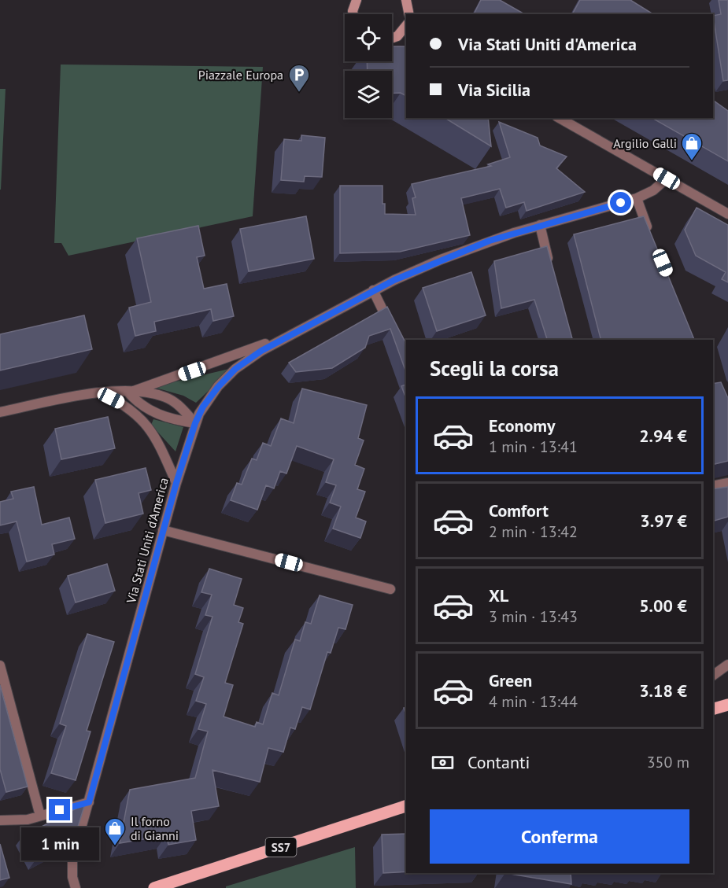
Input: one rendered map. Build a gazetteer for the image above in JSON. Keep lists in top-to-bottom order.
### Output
{
  "streets": {
    "main road": ["SS7"],
    "street": ["Via Stati Uniti d'America"]
  },
  "places": {
    "parking": ["Piazzale Europa"],
    "shop": ["Argilio Galli", "Il forno di Gianni"]
  },
  "page": {
    "banner": ["Via Stati Uniti d'America", "Via Sicilia"],
    "heading": "Scegli la corsa",
    "list": [
      {
        "name": "Economy",
        "note": "1 min · 13:41",
        "value": "2.94 €"
      },
      {
        "name": "Comfort",
        "note": "2 min · 13:42",
        "value": "3.97 €"
      },
      {
        "name": "XL",
        "note": "3 min · 13:43",
        "value": "5.00 €"
      },
      {
        "name": "Green",
        "note": "4 min · 13:44",
        "value": "3.18 €"
      }
    ],
    "pay": ["Contanti", "350 m"],
    "buttons": "Conferma",
    "bubble": "1 min"
  }
}
